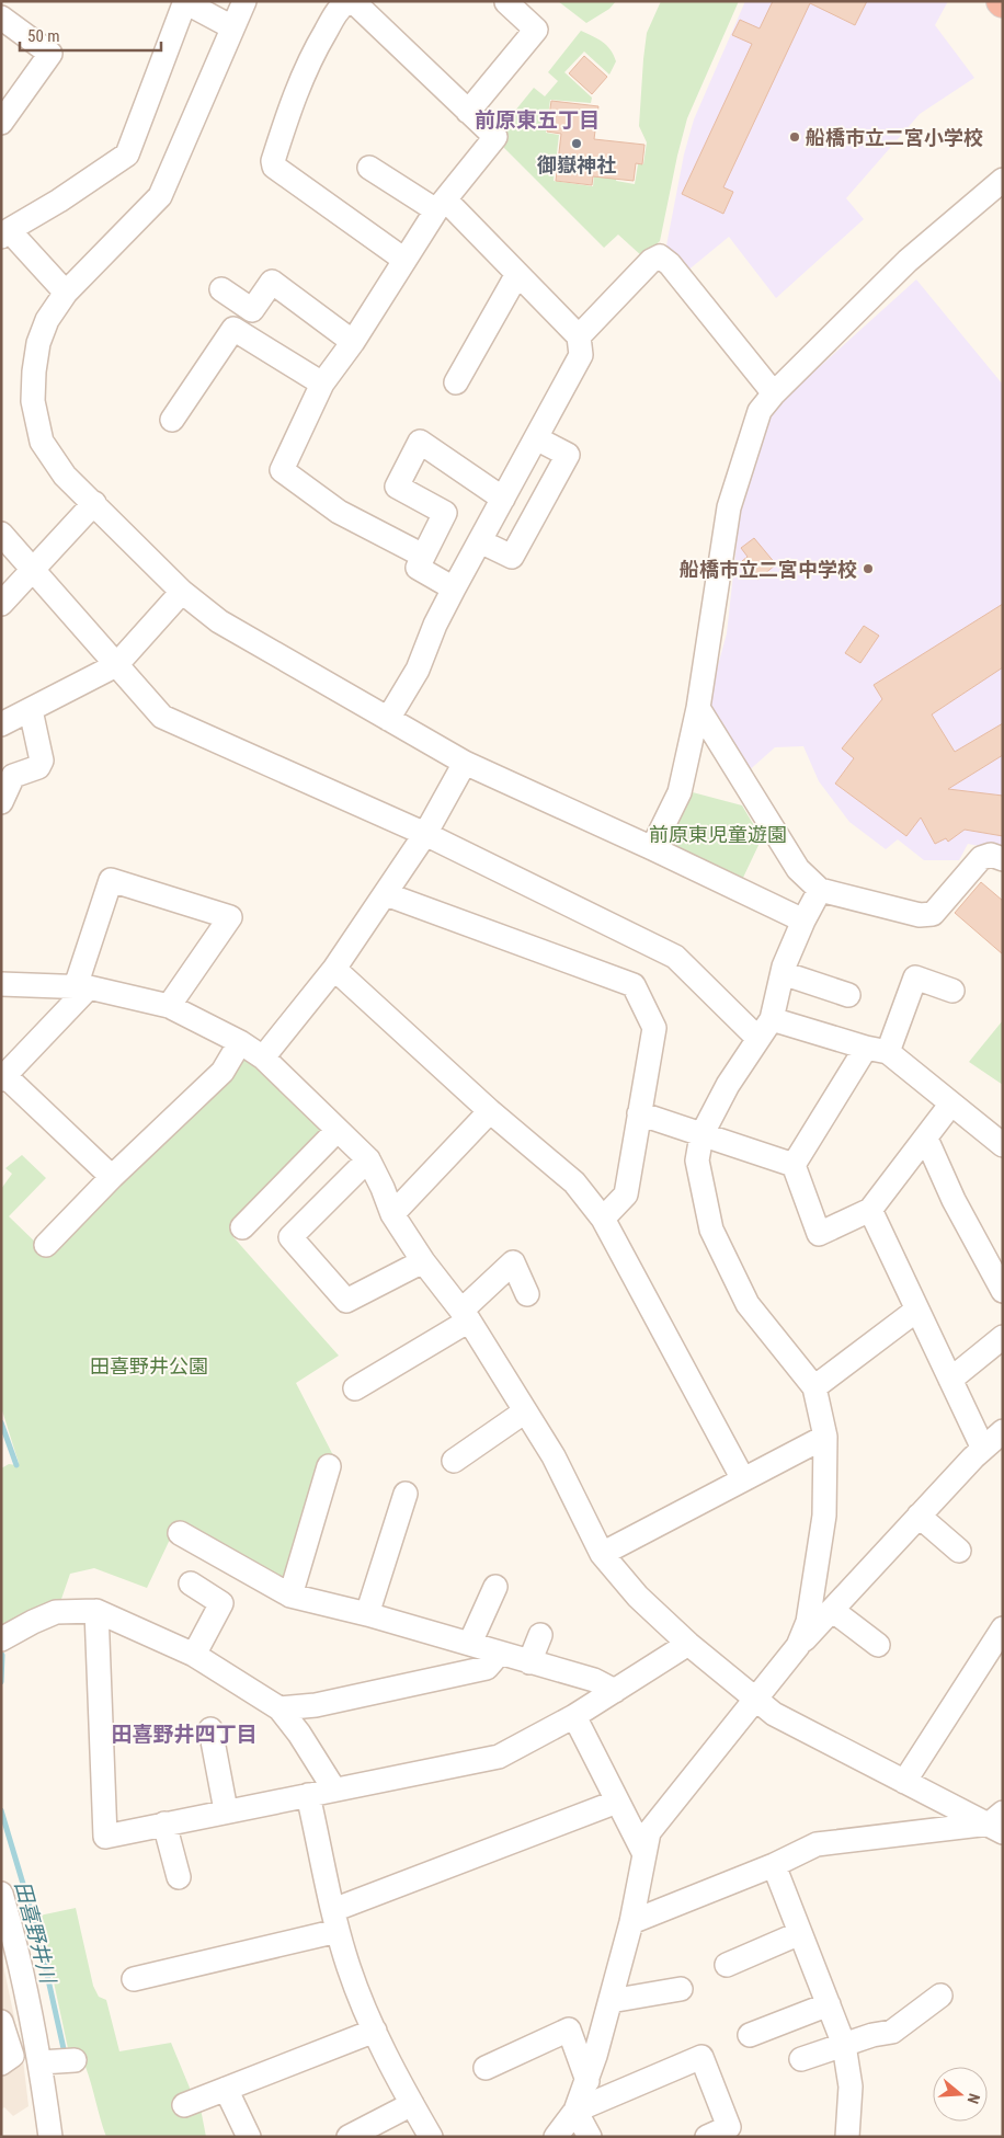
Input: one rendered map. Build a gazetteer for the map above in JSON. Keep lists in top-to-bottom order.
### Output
{
  "districts": ["前原東五丁目", "田喜野井四丁目"],
  "water": ["田喜野井川"],
  "parks": ["前原東児童遊園", "田喜野井公園"],
  "places": ["船橋市立二宮小学校", "御嶽神社", "船橋市立二宮中学校"],
  "scale_bar": "50 m",
  "north": "right"
}
